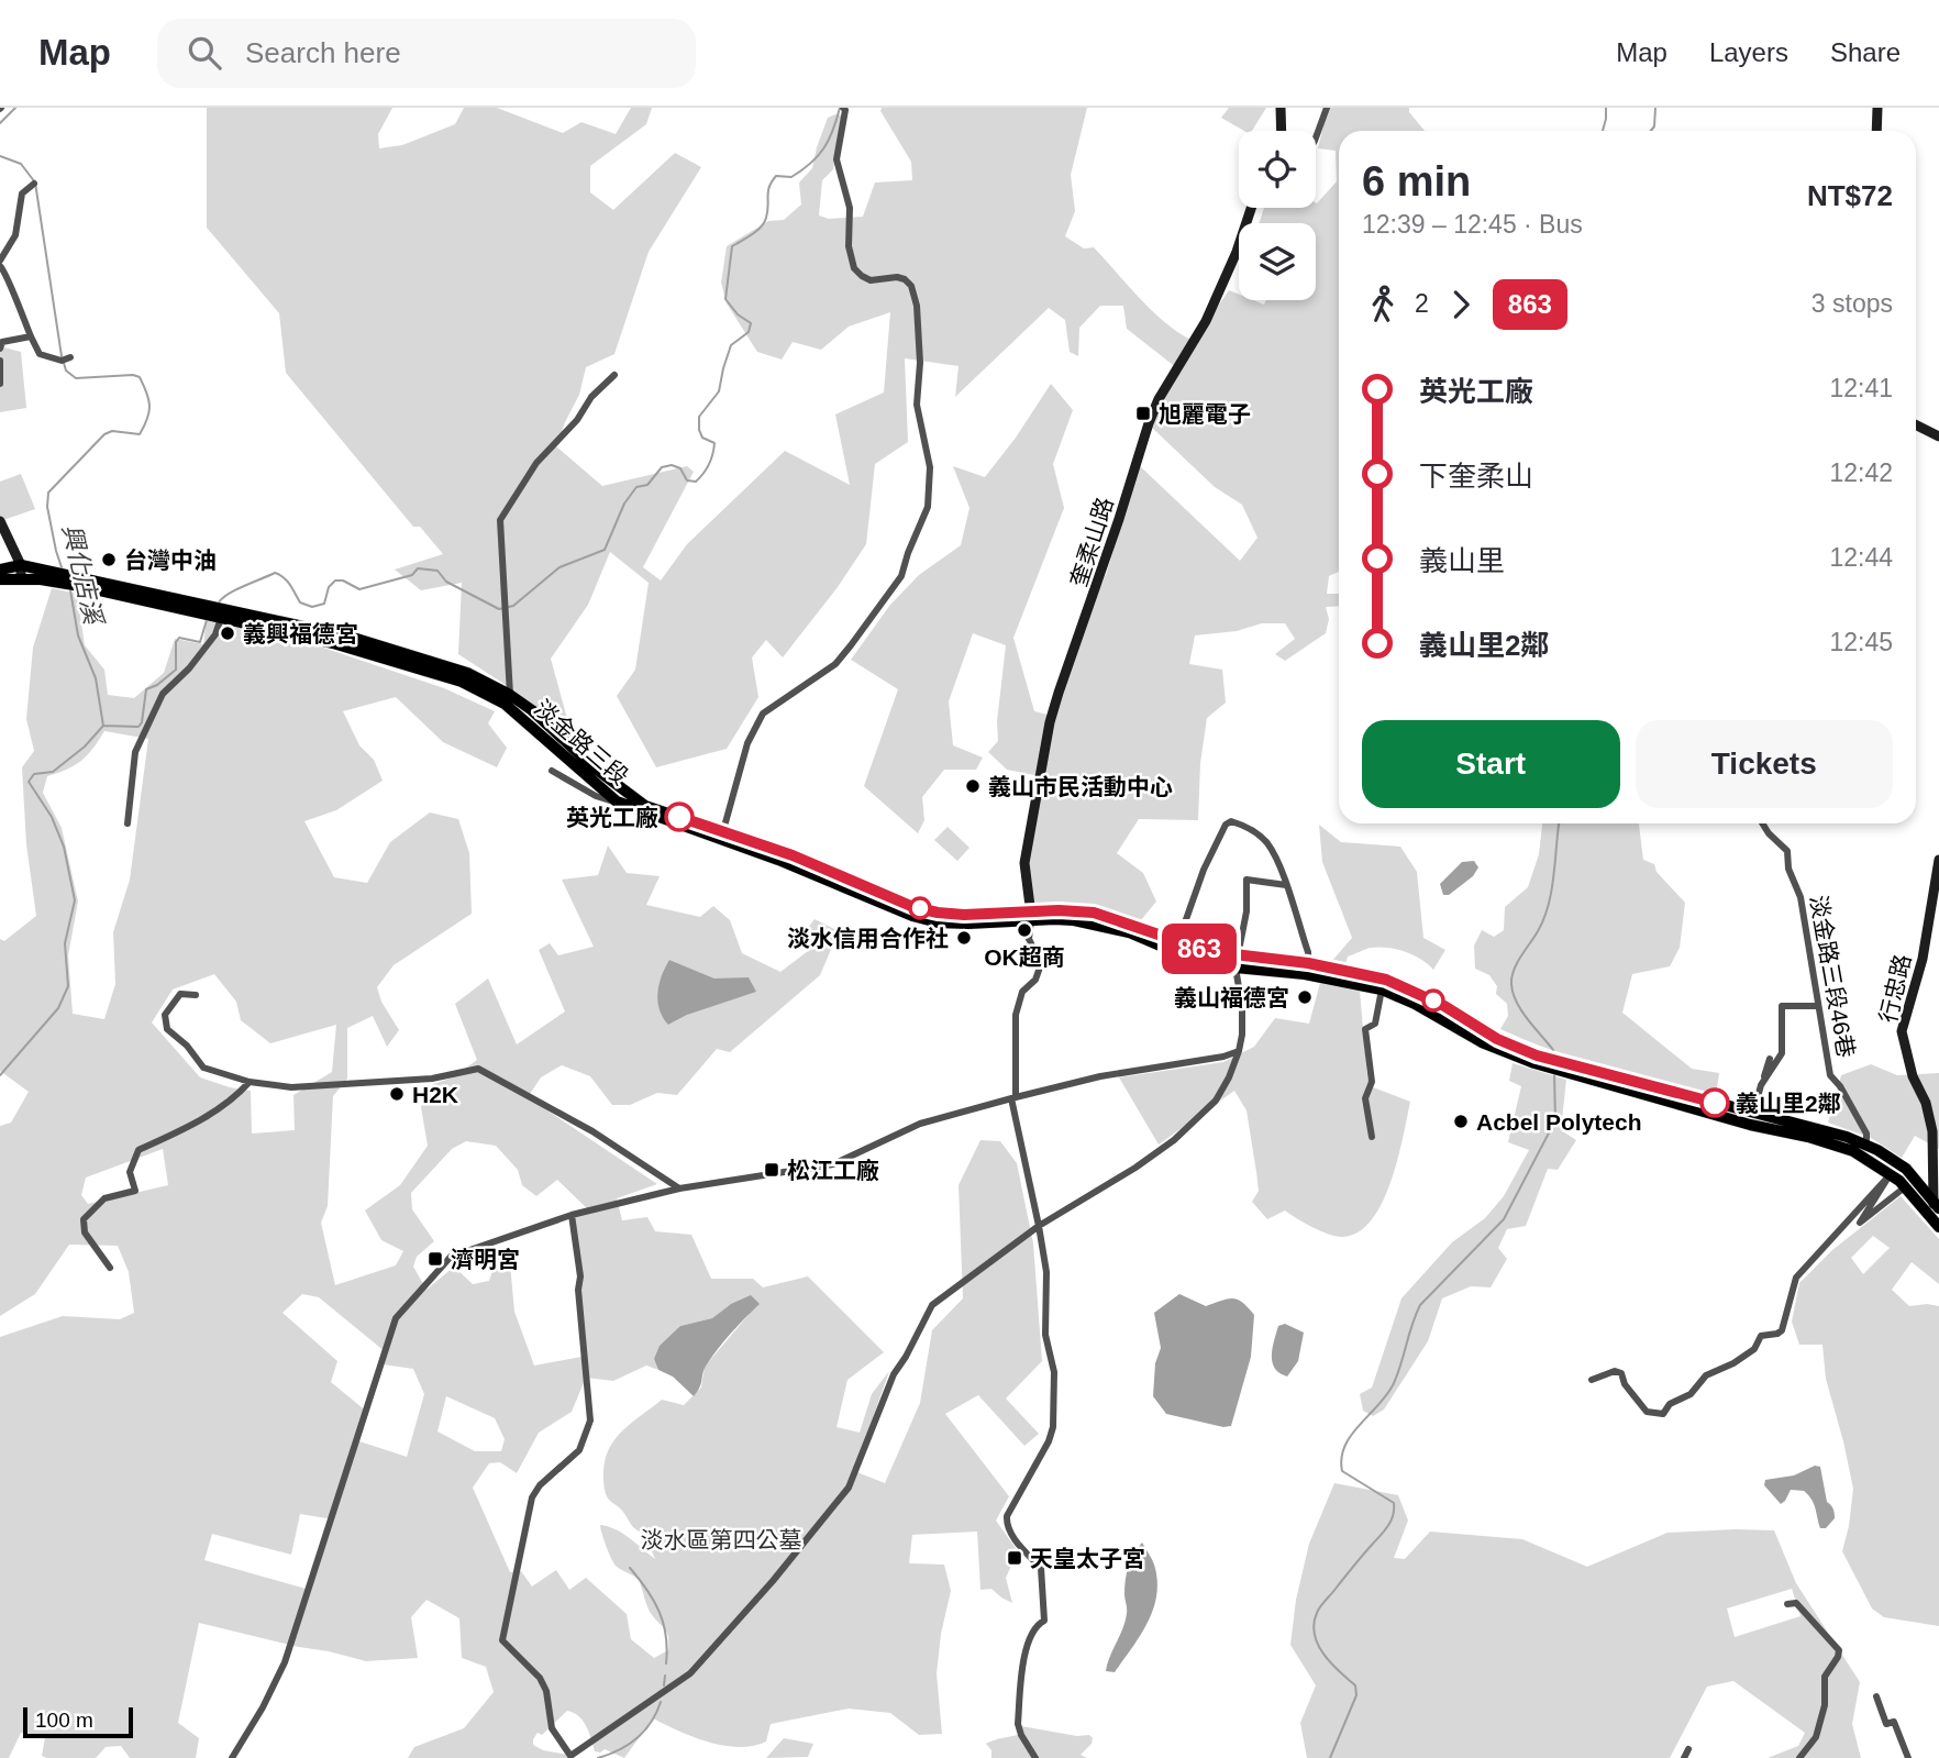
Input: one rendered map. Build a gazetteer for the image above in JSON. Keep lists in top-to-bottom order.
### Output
{
  "streets": {
    "main road": ["淡金路三段"],
    "street": ["奎柔山路", "淡金路三段46巷", "行忠路"]
  },
  "crossings": [
    ["奎柔山路", "淡金路三段"]
  ],
  "water": ["興化店溪"],
  "parks": ["淡水區第四公墓"],
  "places": {
    "transit": [
      "旭麗電子",
      "松江工廠",
      "濟明宮",
      "天皇太子宮"
    ],
    "other": [
      "台灣中油",
      "義興福德宮",
      "義山市民活動中心",
      "英光工廠",
      "OK超商",
      "淡水信用合作社",
      "義山福德宮",
      "H2K",
      "義山里2鄰",
      "Acbel Polytech"
    ]
  },
  "lines": ["bus line 863"],
  "scale_bar": "100 m",
  "page": {
    "header": "Map",
    "search": "Search here",
    "nav": ["Map", "Layers", "Share"],
    "on_map": "863",
    "heading": ["6 min", "12:39 – 12:45 · Bus", "NT$72"],
    "legs": ["2", "863", "3 stops"],
    "list": [
      {
        "name": "英光工廠",
        "value": "12:41"
      },
      {
        "name": "下奎柔山",
        "value": "12:42"
      },
      {
        "name": "義山里",
        "value": "12:44"
      },
      {
        "name": "義山里2鄰",
        "value": "12:45"
      }
    ],
    "buttons": ["Start", "Tickets"],
    "scale": "100 m"
  }
}
